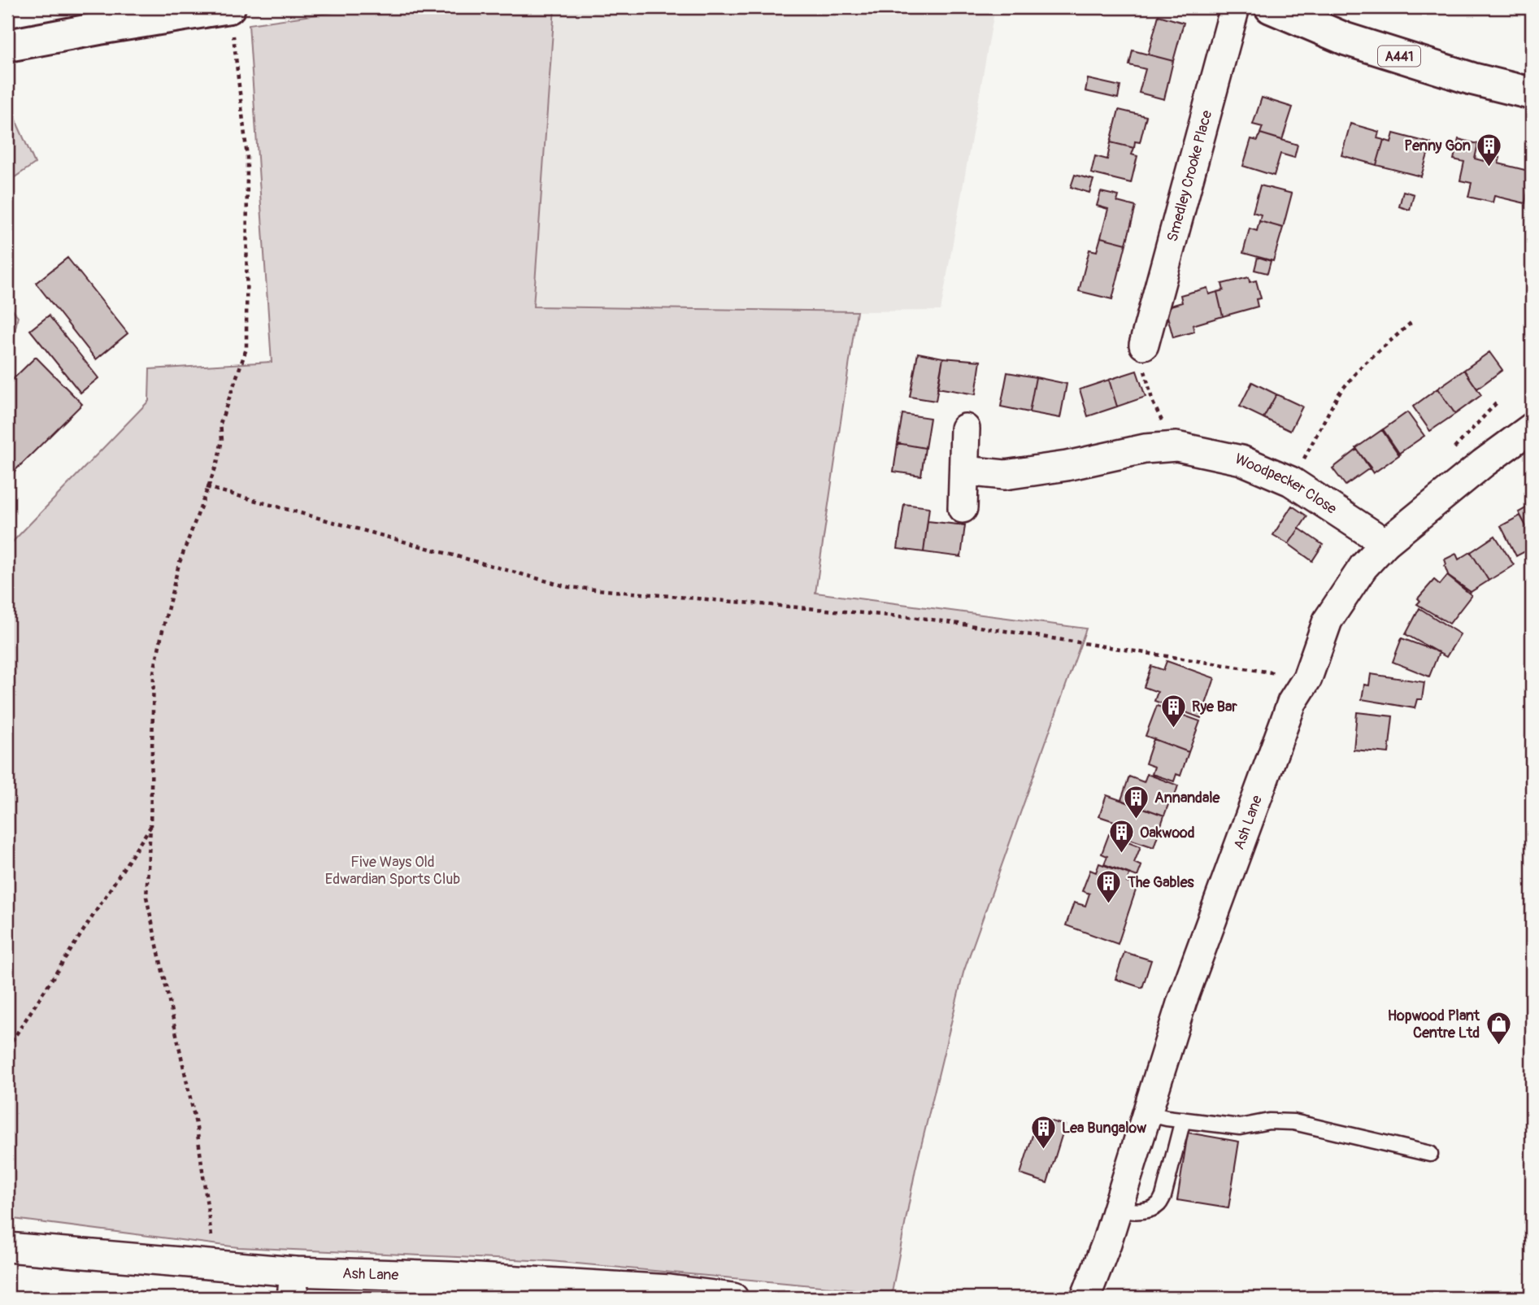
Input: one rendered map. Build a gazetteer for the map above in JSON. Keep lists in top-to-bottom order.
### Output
{
  "streets": {
    "highway": ["A441"],
    "street": ["Smedley Crooke Place", "Woodpecker Close", "Ash Lane"]
  },
  "crossings": [
    ["Woodpecker Close", "Ash Lane"]
  ],
  "parks": ["Five Ways Old Edwardian Sports Club"],
  "places": {
    "building": [
      "Penny Gon",
      "Rye Bar",
      "Annandale",
      "Oakwood",
      "The Gables",
      "Lea Bungalow"
    ],
    "shop": ["Hopwood Plant Centre Ltd"]
  }
}
